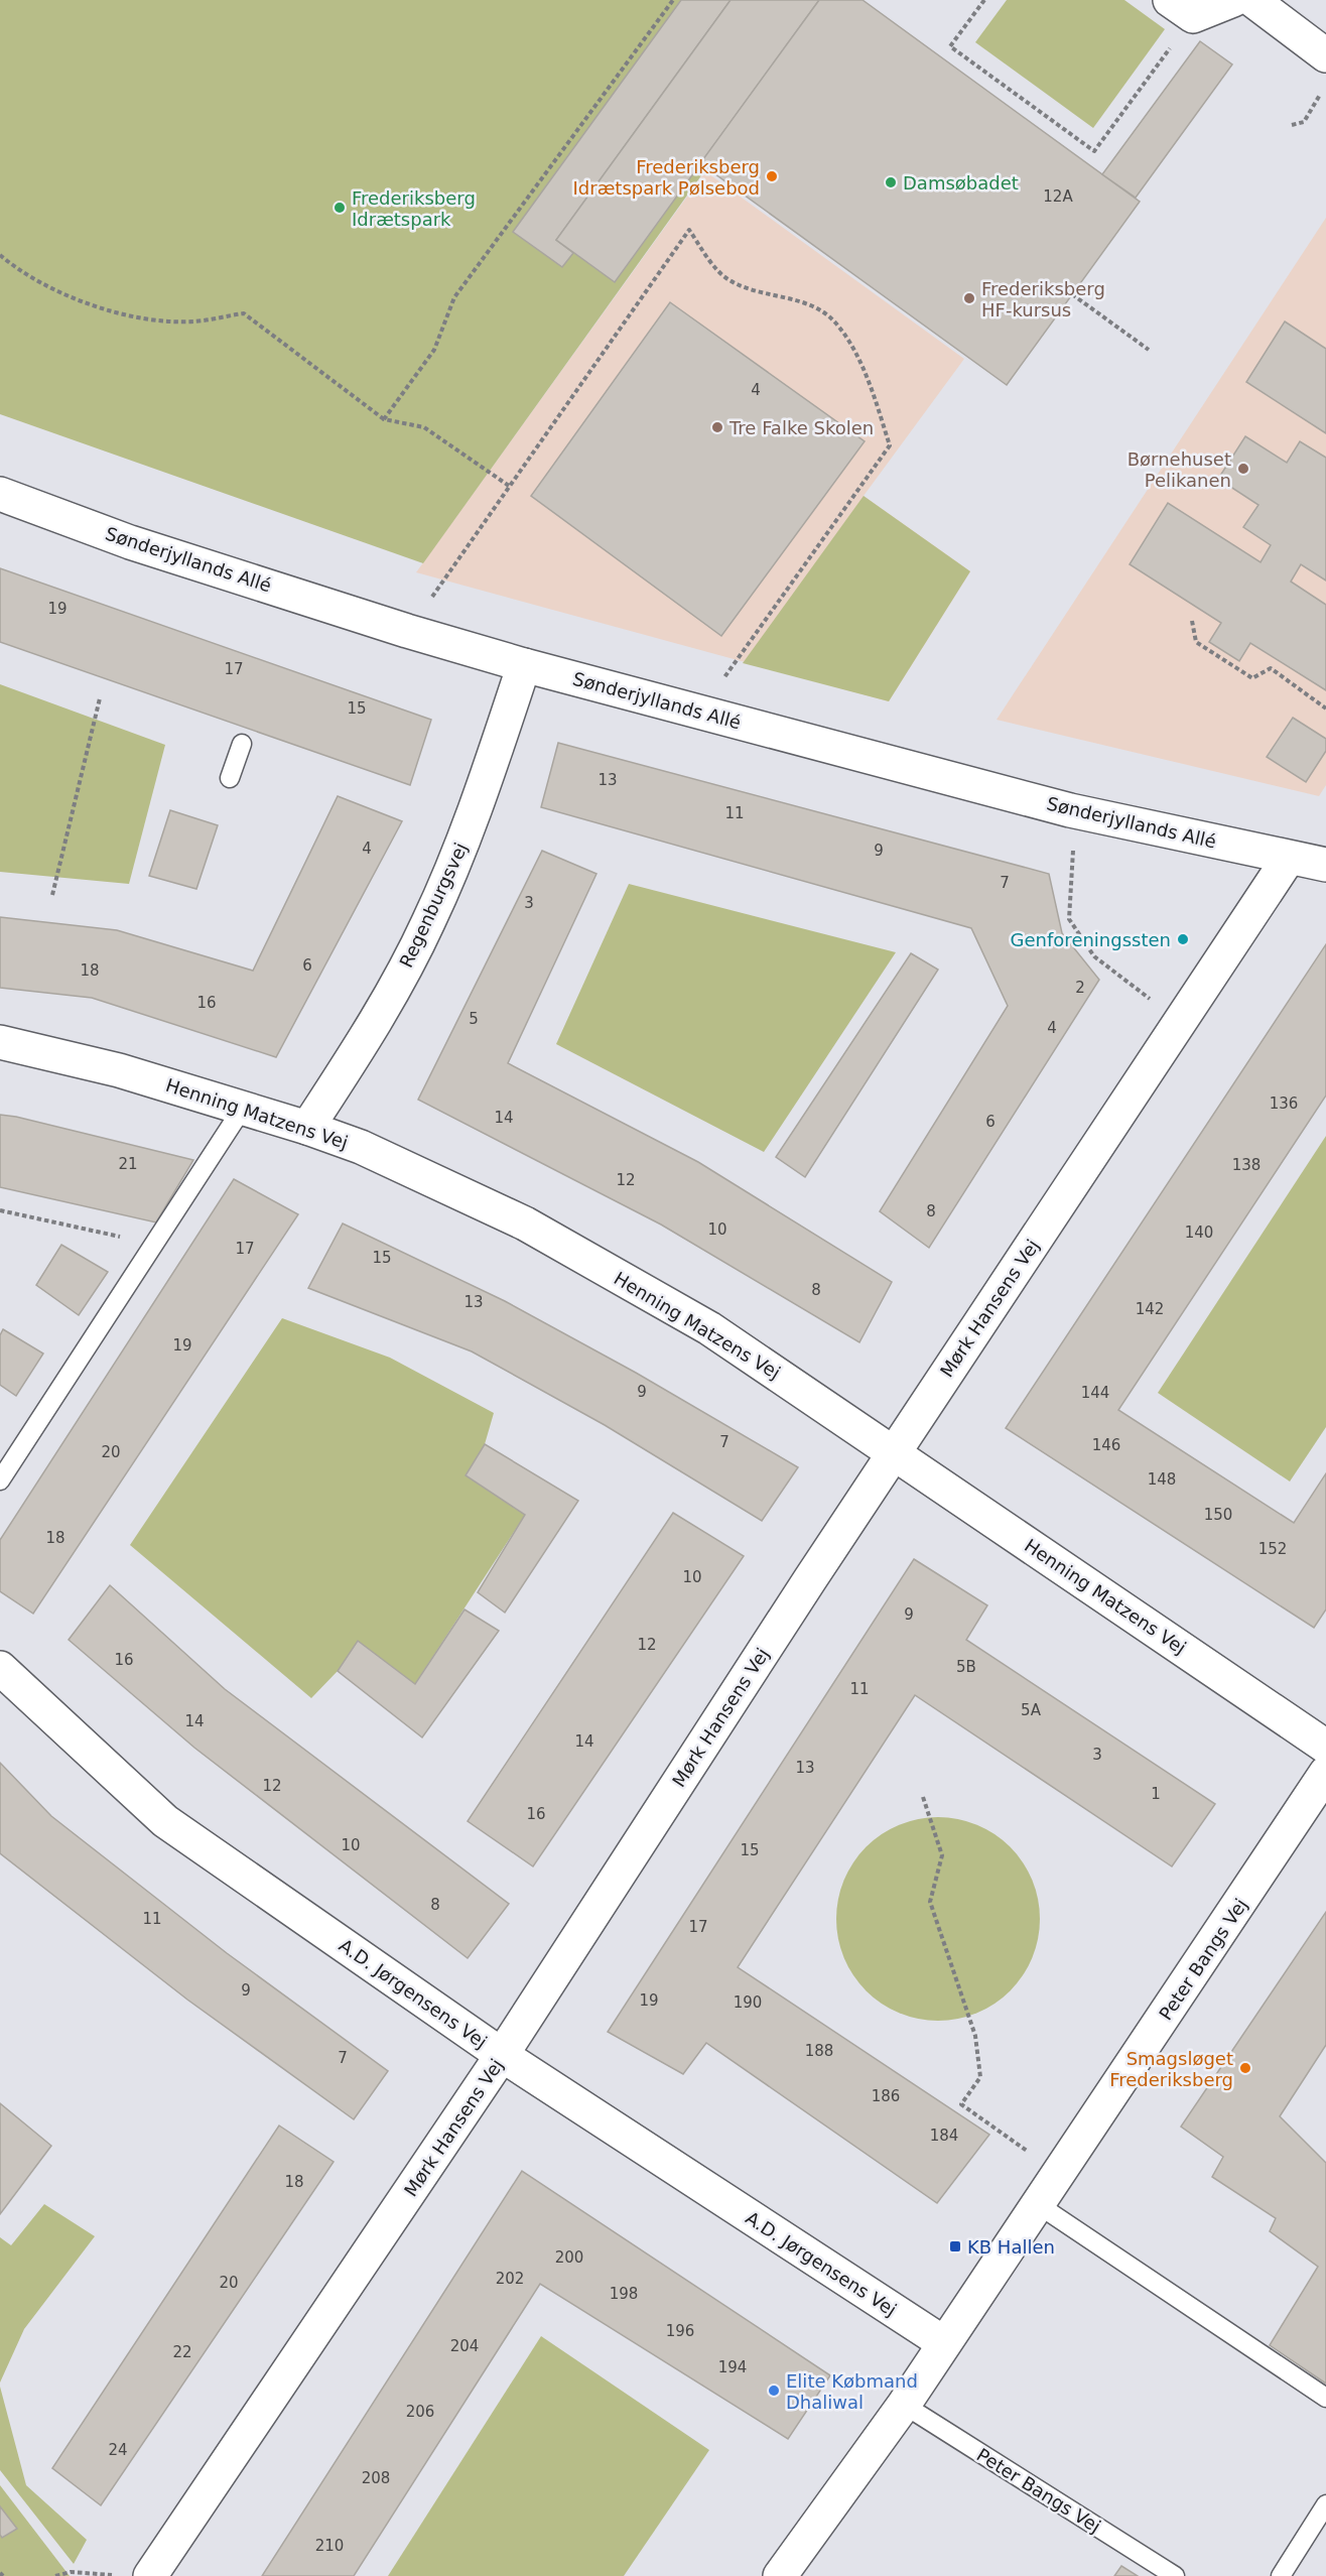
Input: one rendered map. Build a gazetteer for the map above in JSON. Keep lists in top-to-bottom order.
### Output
{
  "streets": {
    "street": [
      "Sønderjyllands Allé",
      "Regenburgsvej",
      "Henning Matzens Vej",
      "Mørk Hansens Vej",
      "Peter Bangs Vej",
      "A.D. Jørgensens Vej"
    ]
  },
  "crossings": [
    ["Sønderjyllands Allé", "Regenburgsvej"],
    ["Sønderjyllands Allé", "Mørk Hansens Vej"],
    ["Regenburgsvej", "Henning Matzens Vej"],
    ["Henning Matzens Vej", "Mørk Hansens Vej"],
    ["Mørk Hansens Vej", "A.D. Jørgensens Vej"],
    ["Peter Bangs Vej", "A.D. Jørgensens Vej"]
  ],
  "places": {
    "other": [
      "Frederiksberg Idrætspark Pølsebod",
      "Damsøbadet",
      "Frederiksberg Idrætspark",
      "Frederiksberg HF-kursus",
      "Tre Falke Skolen",
      "Børnehuset Pelikanen",
      "Genforeningssten",
      "Smagsløget Frederiksberg",
      "Elite Købmand Dhaliwal"
    ],
    "transit": ["KB Hallen"]
  },
  "house_numbers": [
    "12A",
    "4",
    "19",
    "17",
    "15",
    "13",
    "11",
    "4",
    "9",
    "7",
    "3",
    "6",
    "18",
    "2",
    "16",
    "5",
    "4",
    "136",
    "14",
    "6",
    "21",
    "138",
    "12",
    "8",
    "10",
    "140",
    "17",
    "15",
    "8",
    "13",
    "142",
    "19",
    "9",
    "144",
    "7",
    "146",
    "20",
    "148",
    "150",
    "18",
    "152",
    "10",
    "9",
    "12",
    "16",
    "5B",
    "11",
    "5A",
    "14",
    "14",
    "3",
    "13",
    "12",
    "1",
    "16",
    "10",
    "15",
    "8",
    "11",
    "17",
    "9",
    "19",
    "190",
    "188",
    "7",
    "186",
    "184",
    "18",
    "200",
    "202",
    "20",
    "198",
    "196",
    "204",
    "22",
    "194",
    "206",
    "24",
    "208",
    "210"
  ]
}
